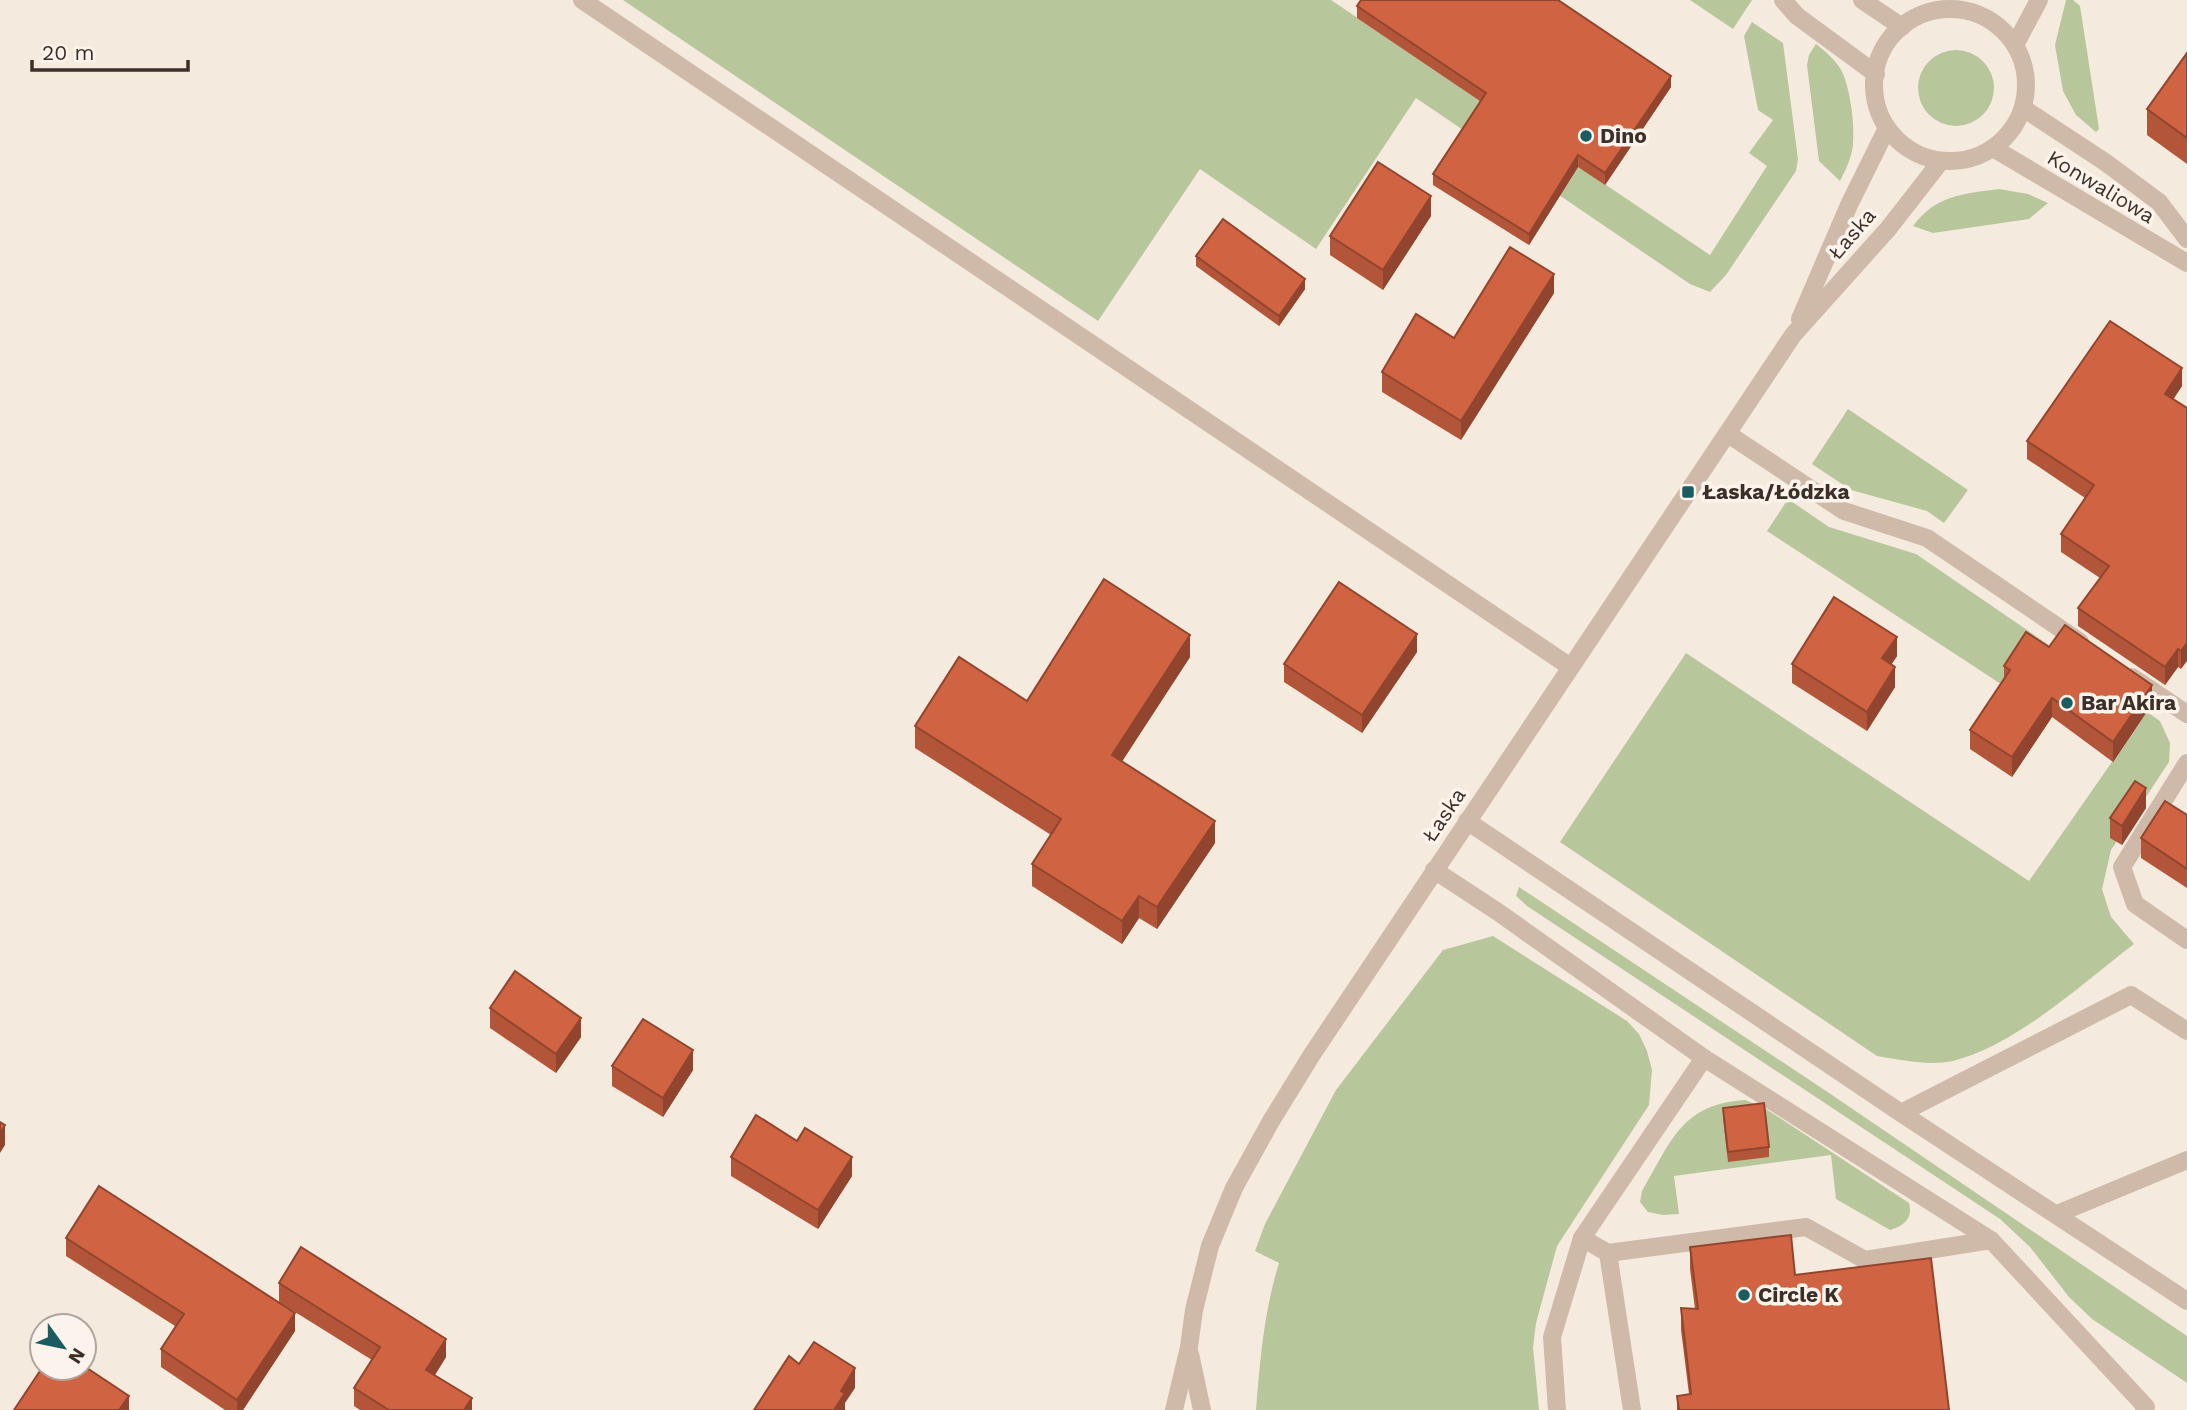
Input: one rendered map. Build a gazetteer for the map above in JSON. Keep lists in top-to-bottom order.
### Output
{
  "streets": {
    "street": ["Konwaliowa", "Łaska"]
  },
  "crossings": [
    ["Konwaliowa", "Łaska"]
  ],
  "places": {
    "other": ["Dino", "Bar Akira", "Circle K"],
    "transit": ["Łaska/Łódzka"]
  },
  "scale_bar": "20 m",
  "north": "bottom right"
}
